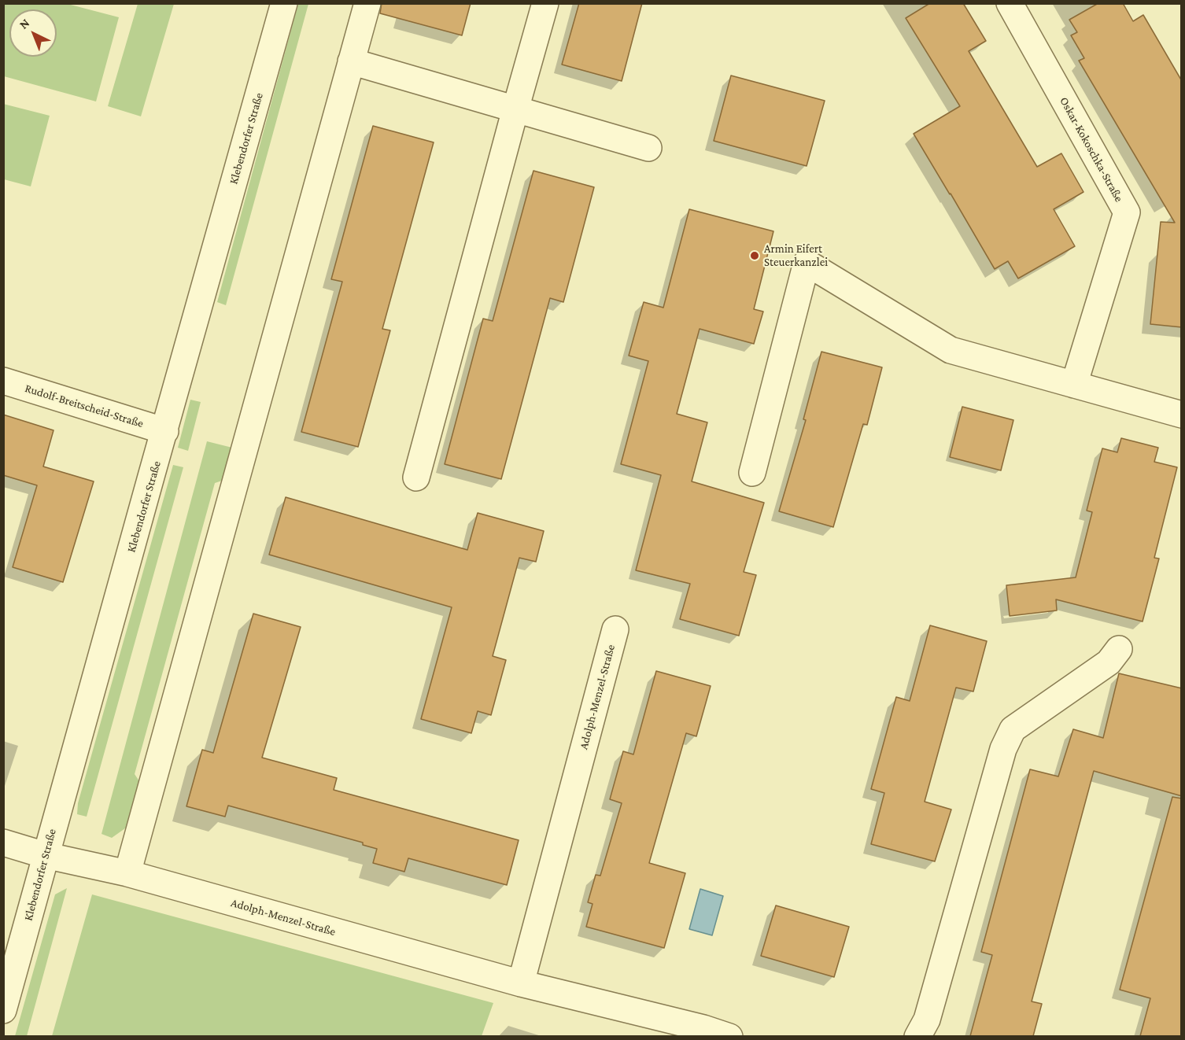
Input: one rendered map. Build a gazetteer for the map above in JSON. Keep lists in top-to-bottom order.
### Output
{
  "streets": {
    "street": [
      "Klebendorfer Straße",
      "Oskar-Kokoschka-Straße",
      "Rudolf-Breitscheid-Straße",
      "Adolph-Menzel-Straße"
    ]
  },
  "crossings": [
    ["Klebendorfer Straße", "Rudolf-Breitscheid-Straße"],
    ["Klebendorfer Straße", "Adolph-Menzel-Straße"]
  ],
  "places": ["Armin Eifert Steuerkanzlei"],
  "north": "top left"
}
